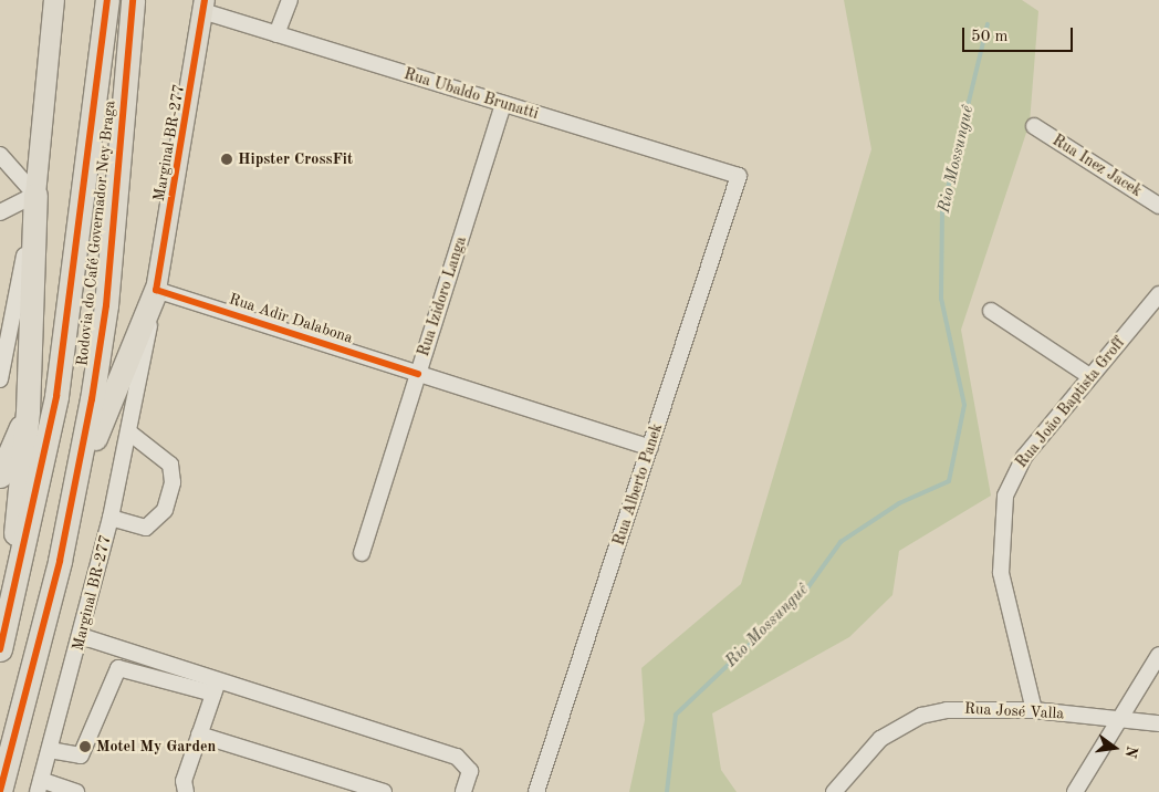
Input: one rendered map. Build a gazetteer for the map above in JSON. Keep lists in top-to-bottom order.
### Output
{
  "streets": {
    "highway": ["Rodovia do Café Governador Ney Braga"],
    "main road": ["Marginal BR-277"],
    "street": [
      "Rua Ubaldo Brunatti",
      "Rua Inez Jacek",
      "Rua Izidoro Langa",
      "Rua Adir Dalabona",
      "Rua João Baptista Groff",
      "Rua Alberto Panek",
      "Rua José Valla"
    ]
  },
  "crossings": [
    ["Rua Ubaldo Brunatti", "Marginal BR-277"],
    ["Rua Ubaldo Brunatti", "Rua Izidoro Langa"],
    ["Rua Ubaldo Brunatti", "Rua Alberto Panek"],
    ["Marginal BR-277", "Rua Adir Dalabona"],
    ["Rua Izidoro Langa", "Rua Adir Dalabona"],
    ["Rua Adir Dalabona", "Rua Alberto Panek"],
    ["Rua João Baptista Groff", "Rua José Valla"]
  ],
  "water": ["Rio Mossunguê"],
  "places": ["Hipster CrossFit", "Motel My Garden"],
  "scale_bar": "50 m",
  "north": "right"
}
